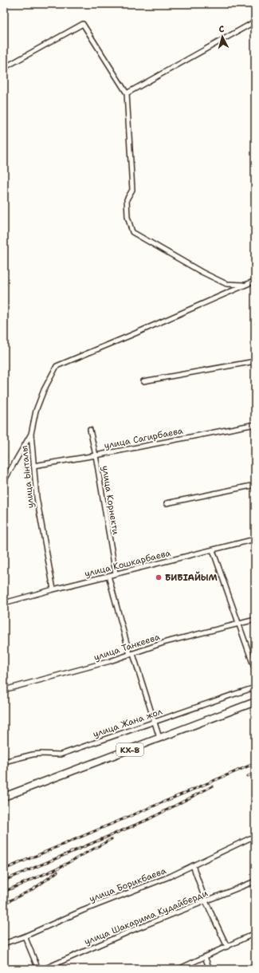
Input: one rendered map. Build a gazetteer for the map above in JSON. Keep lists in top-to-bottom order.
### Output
{
  "streets": {
    "main road": ["КХ-8"],
    "street": [
      "улица Сагирбаева",
      "улица Ынталы",
      "улица Корнекти",
      "улица Кошкарбаева",
      "улица Танкеева",
      "улица Жана жол",
      "улица Борикбаева",
      "улица Шакарима Кудайберди"
    ]
  },
  "crossings": [
    ["улица Сагирбаева", "улица Ынталы"],
    ["улица Сагирбаева", "улица Корнекти"],
    ["улица Ынталы", "улица Кошкарбаева"],
    ["улица Корнекти", "улица Кошкарбаева"]
  ],
  "places": ["БИБІАЙЫМ"],
  "north": "top"
}
